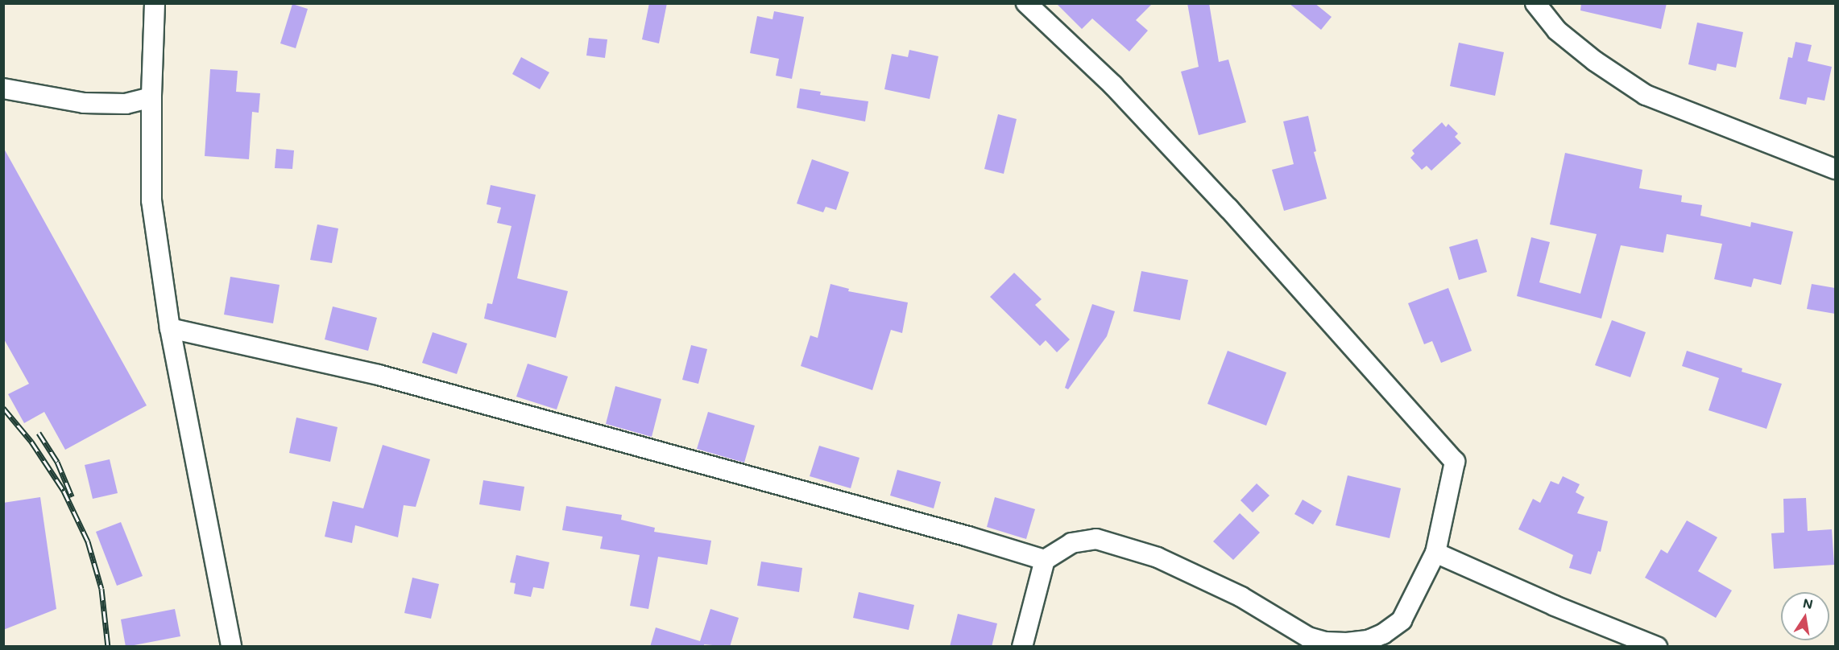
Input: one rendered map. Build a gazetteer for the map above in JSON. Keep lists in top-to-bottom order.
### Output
{
  "north": "top"
}
